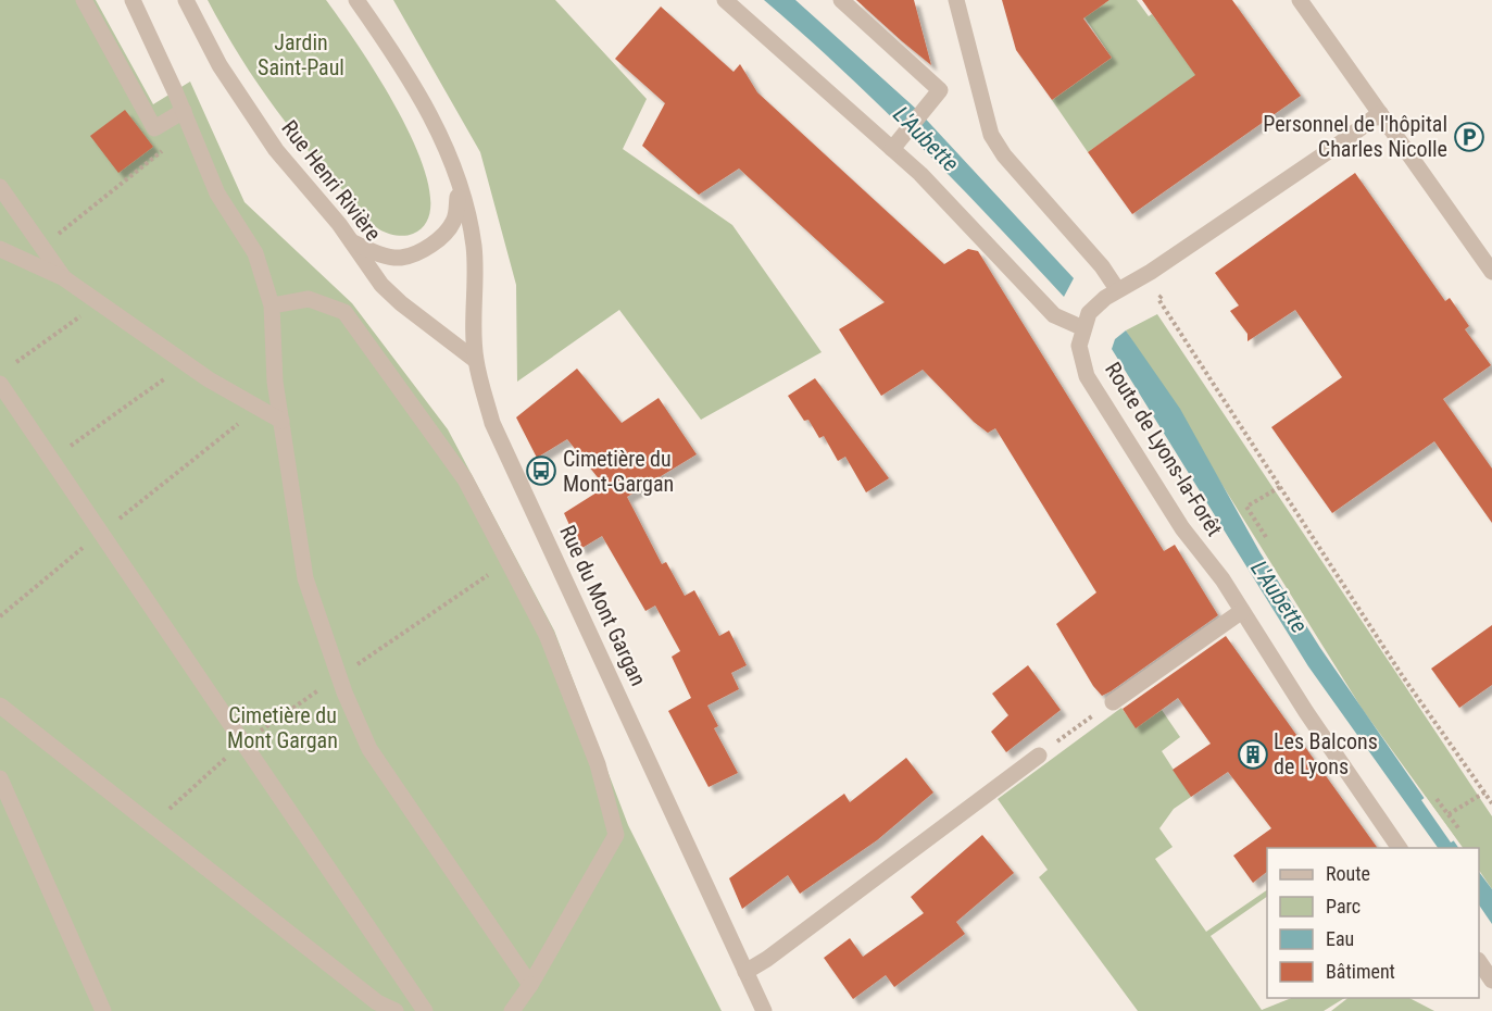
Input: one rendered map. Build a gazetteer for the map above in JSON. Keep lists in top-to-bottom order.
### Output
{
  "streets": {
    "street": ["Rue Henri Rivière", "Route de Lyons-la-Forêt", "Rue du Mont Gargan"]
  },
  "crossings": [
    ["Rue Henri Rivière", "Rue du Mont Gargan"]
  ],
  "water": ["L'Aubette"],
  "parks": ["Jardin Saint-Paul", "Cimetière du Mont Gargan"],
  "places": {
    "parking": ["Personnel de l'hôpital Charles Nicolle"],
    "bus stop": ["Cimetière du Mont-Gargan"],
    "building": ["Les Balcons de Lyons"]
  },
  "legend": [
    "Route",
    "Parc",
    "Eau",
    "Bâtiment"
  ]
}
